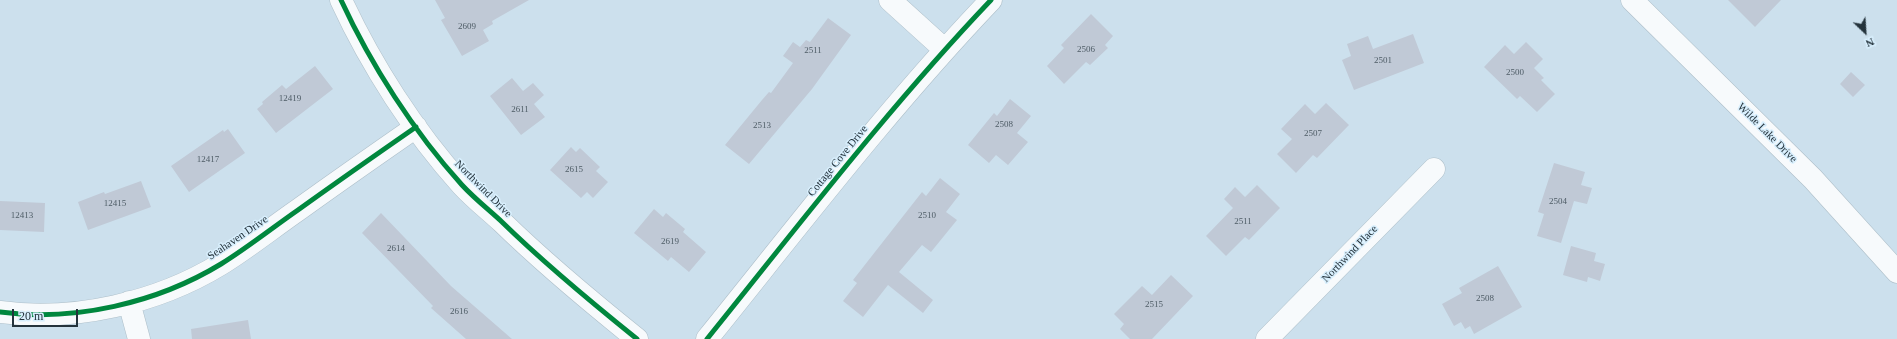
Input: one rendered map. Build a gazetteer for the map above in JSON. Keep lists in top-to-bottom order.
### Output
{
  "streets": {
    "street": [
      "Wilde Lake Drive",
      "Cottage Cove Drive",
      "Northwind Drive",
      "Seahaven Drive",
      "Northwind Place"
    ]
  },
  "crossings": [
    ["Northwind Drive", "Seahaven Drive"]
  ],
  "house_numbers": [
    "2609",
    "2506",
    "2511",
    "2501",
    "2500",
    "12419",
    "2611",
    "2508",
    "2513",
    "2507",
    "12417",
    "2615",
    "2504",
    "12415",
    "12413",
    "2510",
    "2511",
    "2619",
    "2614",
    "2508",
    "2515",
    "2616"
  ],
  "scale_bar": "20 m",
  "north": "bottom right"
}
